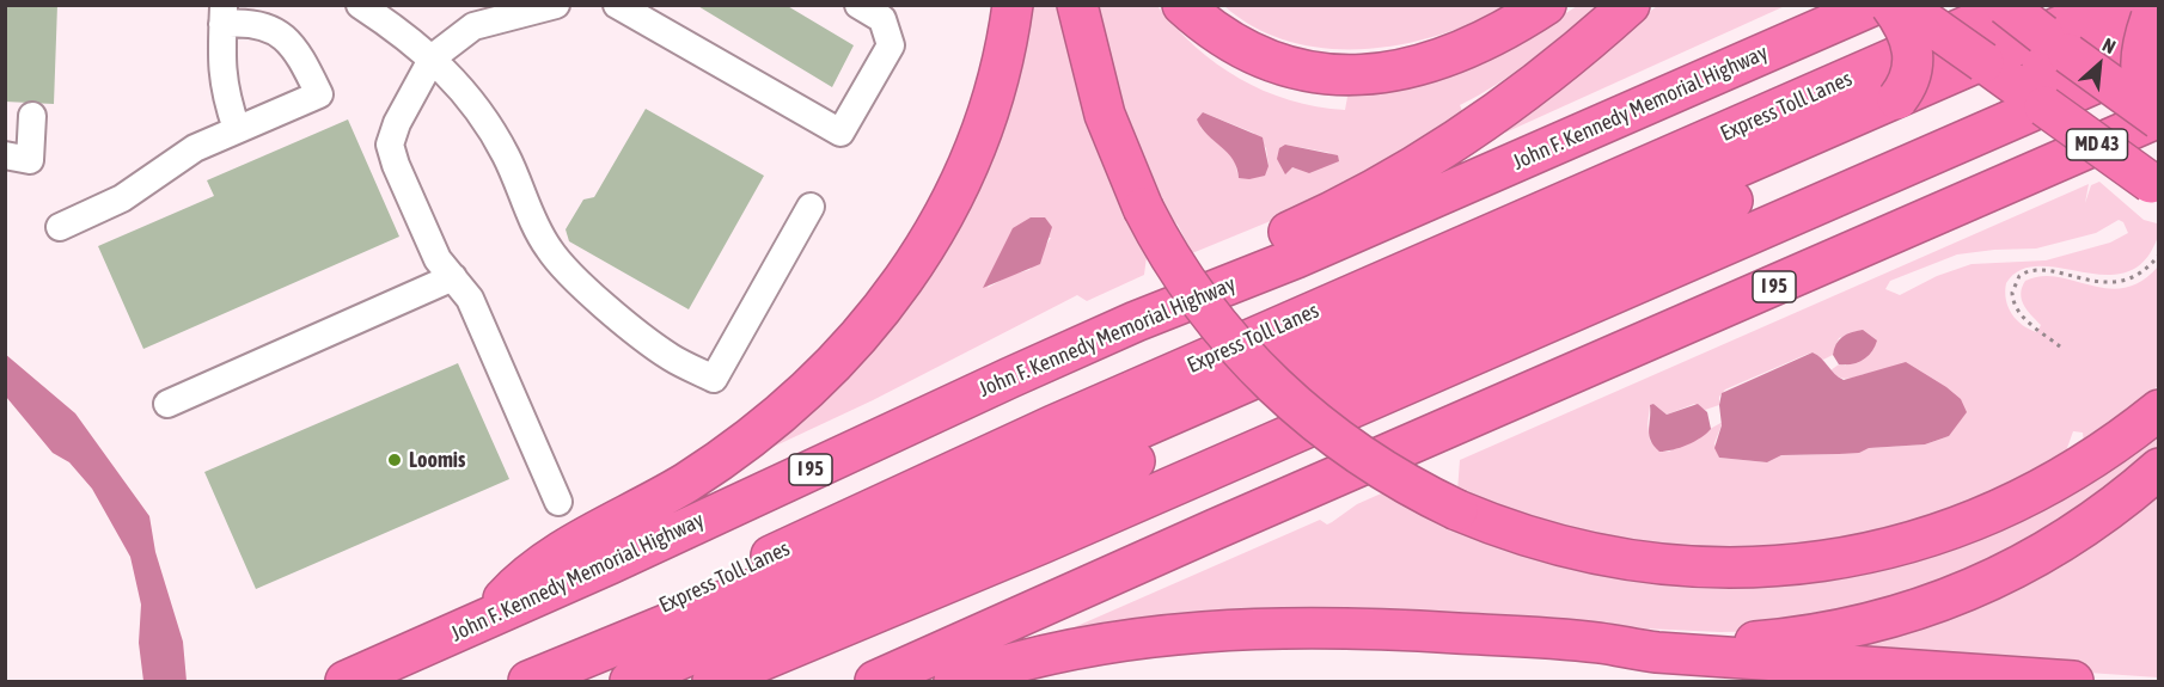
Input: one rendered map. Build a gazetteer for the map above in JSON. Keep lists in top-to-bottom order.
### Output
{
  "streets": {
    "highway": [
      "Express Toll Lanes",
      "John F. Kennedy Memorial Highway",
      "MD 43",
      "I 95"
    ]
  },
  "crossings": [
    ["MD 43", "I 95"]
  ],
  "places": ["Loomis"],
  "north": "top right"
}
